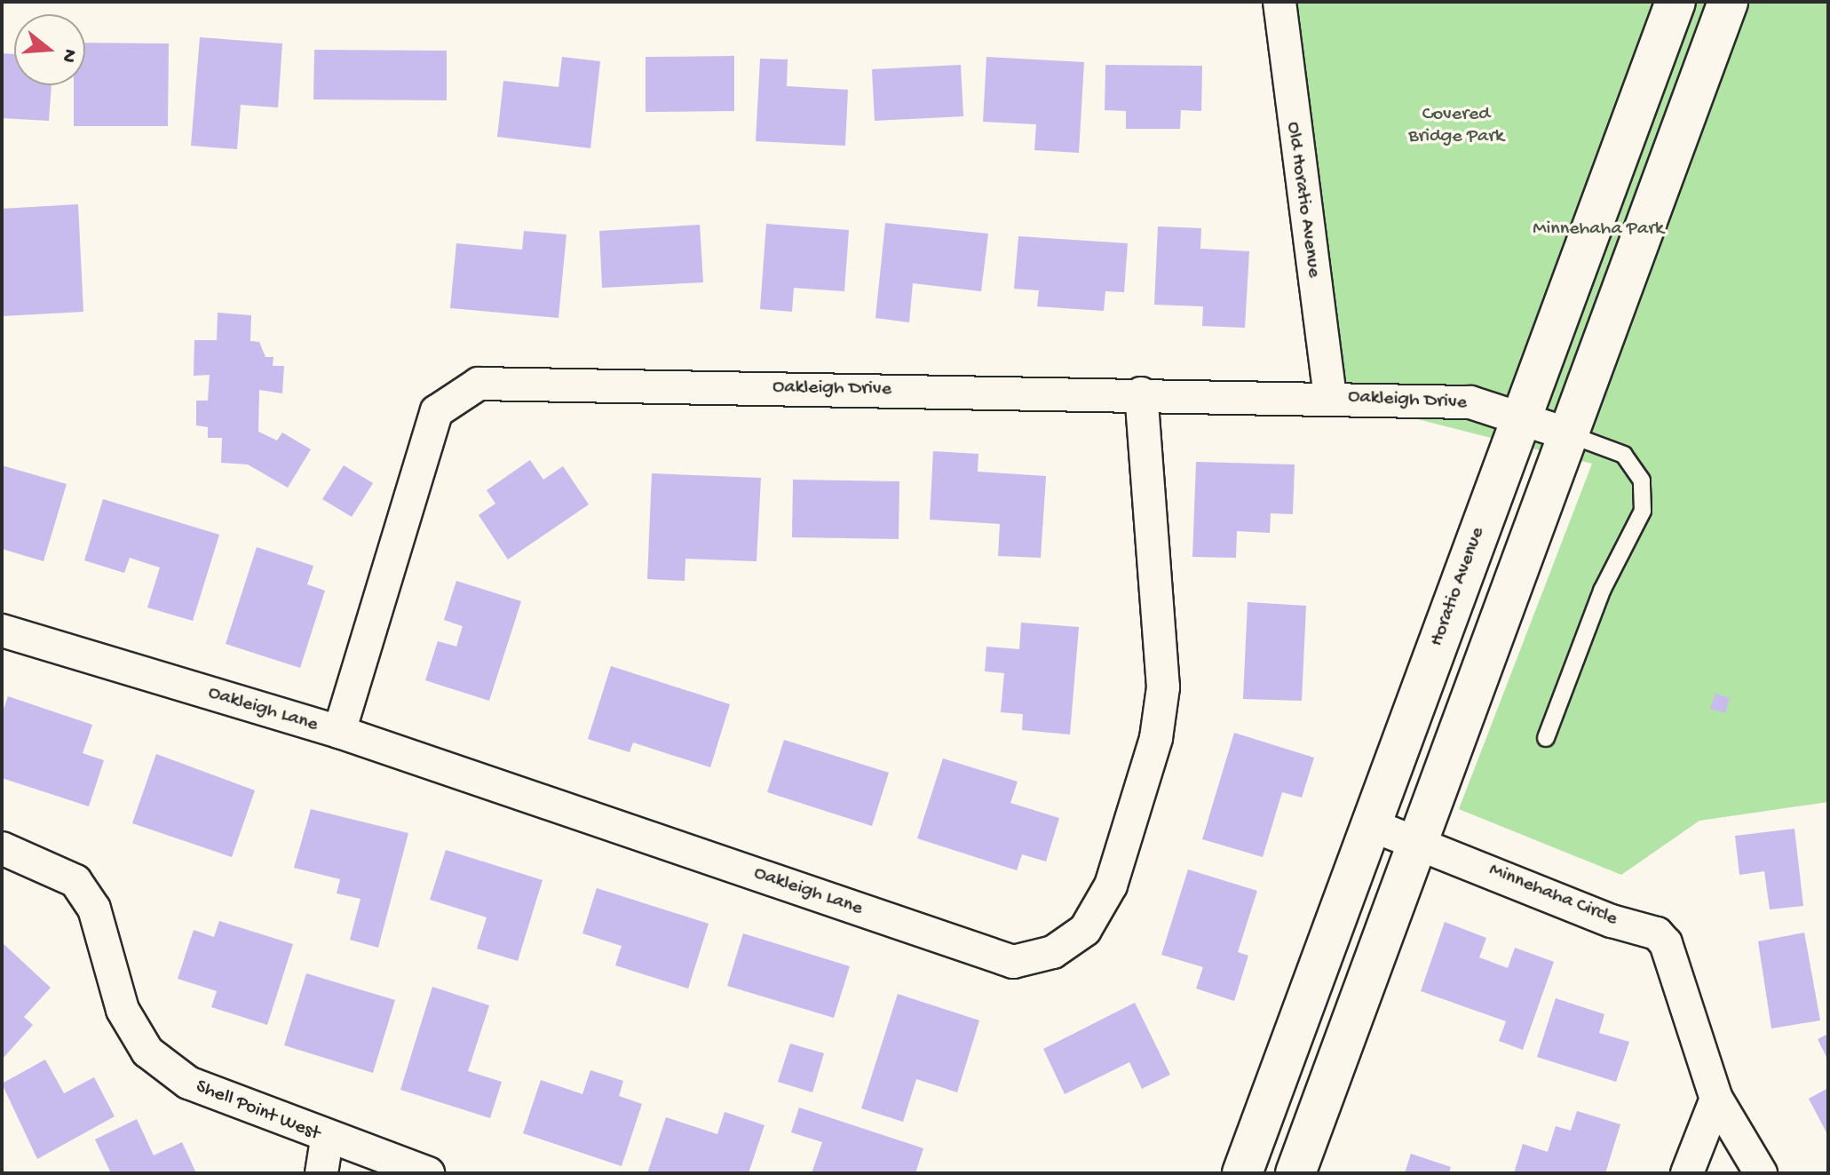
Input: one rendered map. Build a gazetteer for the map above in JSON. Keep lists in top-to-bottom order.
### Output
{
  "streets": {
    "main road": ["Horatio Avenue"],
    "street": [
      "Old Horatio Avenue",
      "Oakleigh Drive",
      "Oakleigh Lane",
      "Minnehaha Circle",
      "Shell Point West"
    ]
  },
  "crossings": [
    ["Old Horatio Avenue", "Oakleigh Drive"],
    ["Oakleigh Drive", "Horatio Avenue"],
    ["Oakleigh Drive", "Oakleigh Lane"],
    ["Horatio Avenue", "Minnehaha Circle"]
  ],
  "parks": ["Covered Bridge Park", "Minnehaha Park"],
  "north": "right"
}
